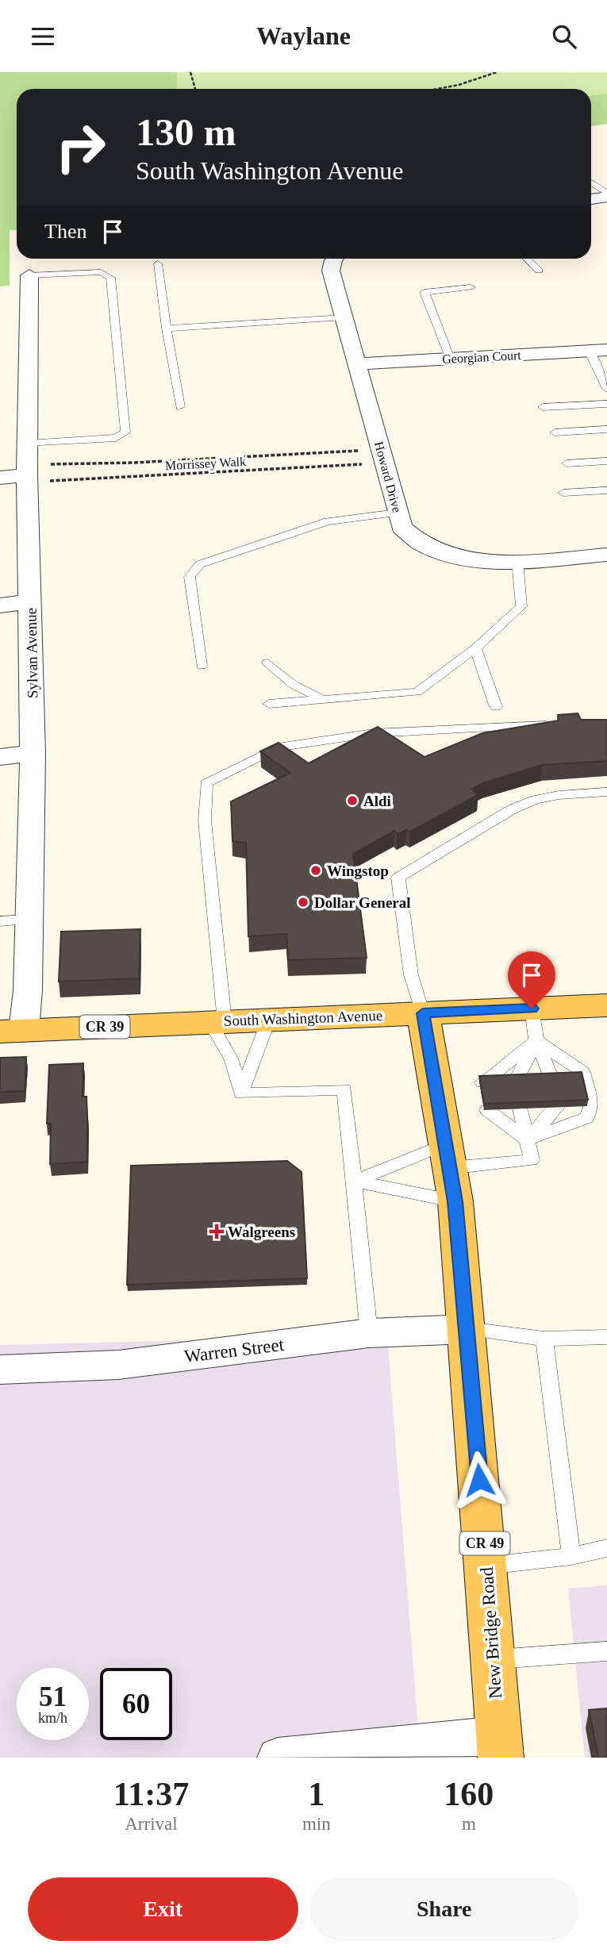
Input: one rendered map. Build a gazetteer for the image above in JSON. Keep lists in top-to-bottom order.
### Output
{
  "streets": {
    "main road": [
      "South Washington Avenue",
      "CR 39",
      "CR 49",
      "New Bridge Road"
    ],
    "street": [
      "Georgian Court",
      "Howard Drive",
      "Sylvan Avenue",
      "Warren Street"
    ],
    "path": ["Morrissey Walk"]
  },
  "crossings": [
    ["Georgian Court", "Howard Drive"],
    ["Morrissey Walk", "Howard Drive"],
    ["Morrissey Walk", "Sylvan Avenue"],
    ["Sylvan Avenue", "South Washington Avenue"],
    ["South Washington Avenue", "New Bridge Road"],
    ["Warren Street", "New Bridge Road"]
  ],
  "places": {
    "other": ["Aldi", "Wingstop", "Dollar General"],
    "health": ["Walgreens"]
  },
  "page": {
    "header": "Waylane",
    "turn": ["130 m", "South Washington Avenue"],
    "then": "Then",
    "speed": "51 km/h",
    "limit": "60",
    "eta": [
      "11:37",
      "Arrival",
      "1",
      "min",
      "160",
      "m"
    ],
    "buttons": ["Exit", "Share"]
  }
}
